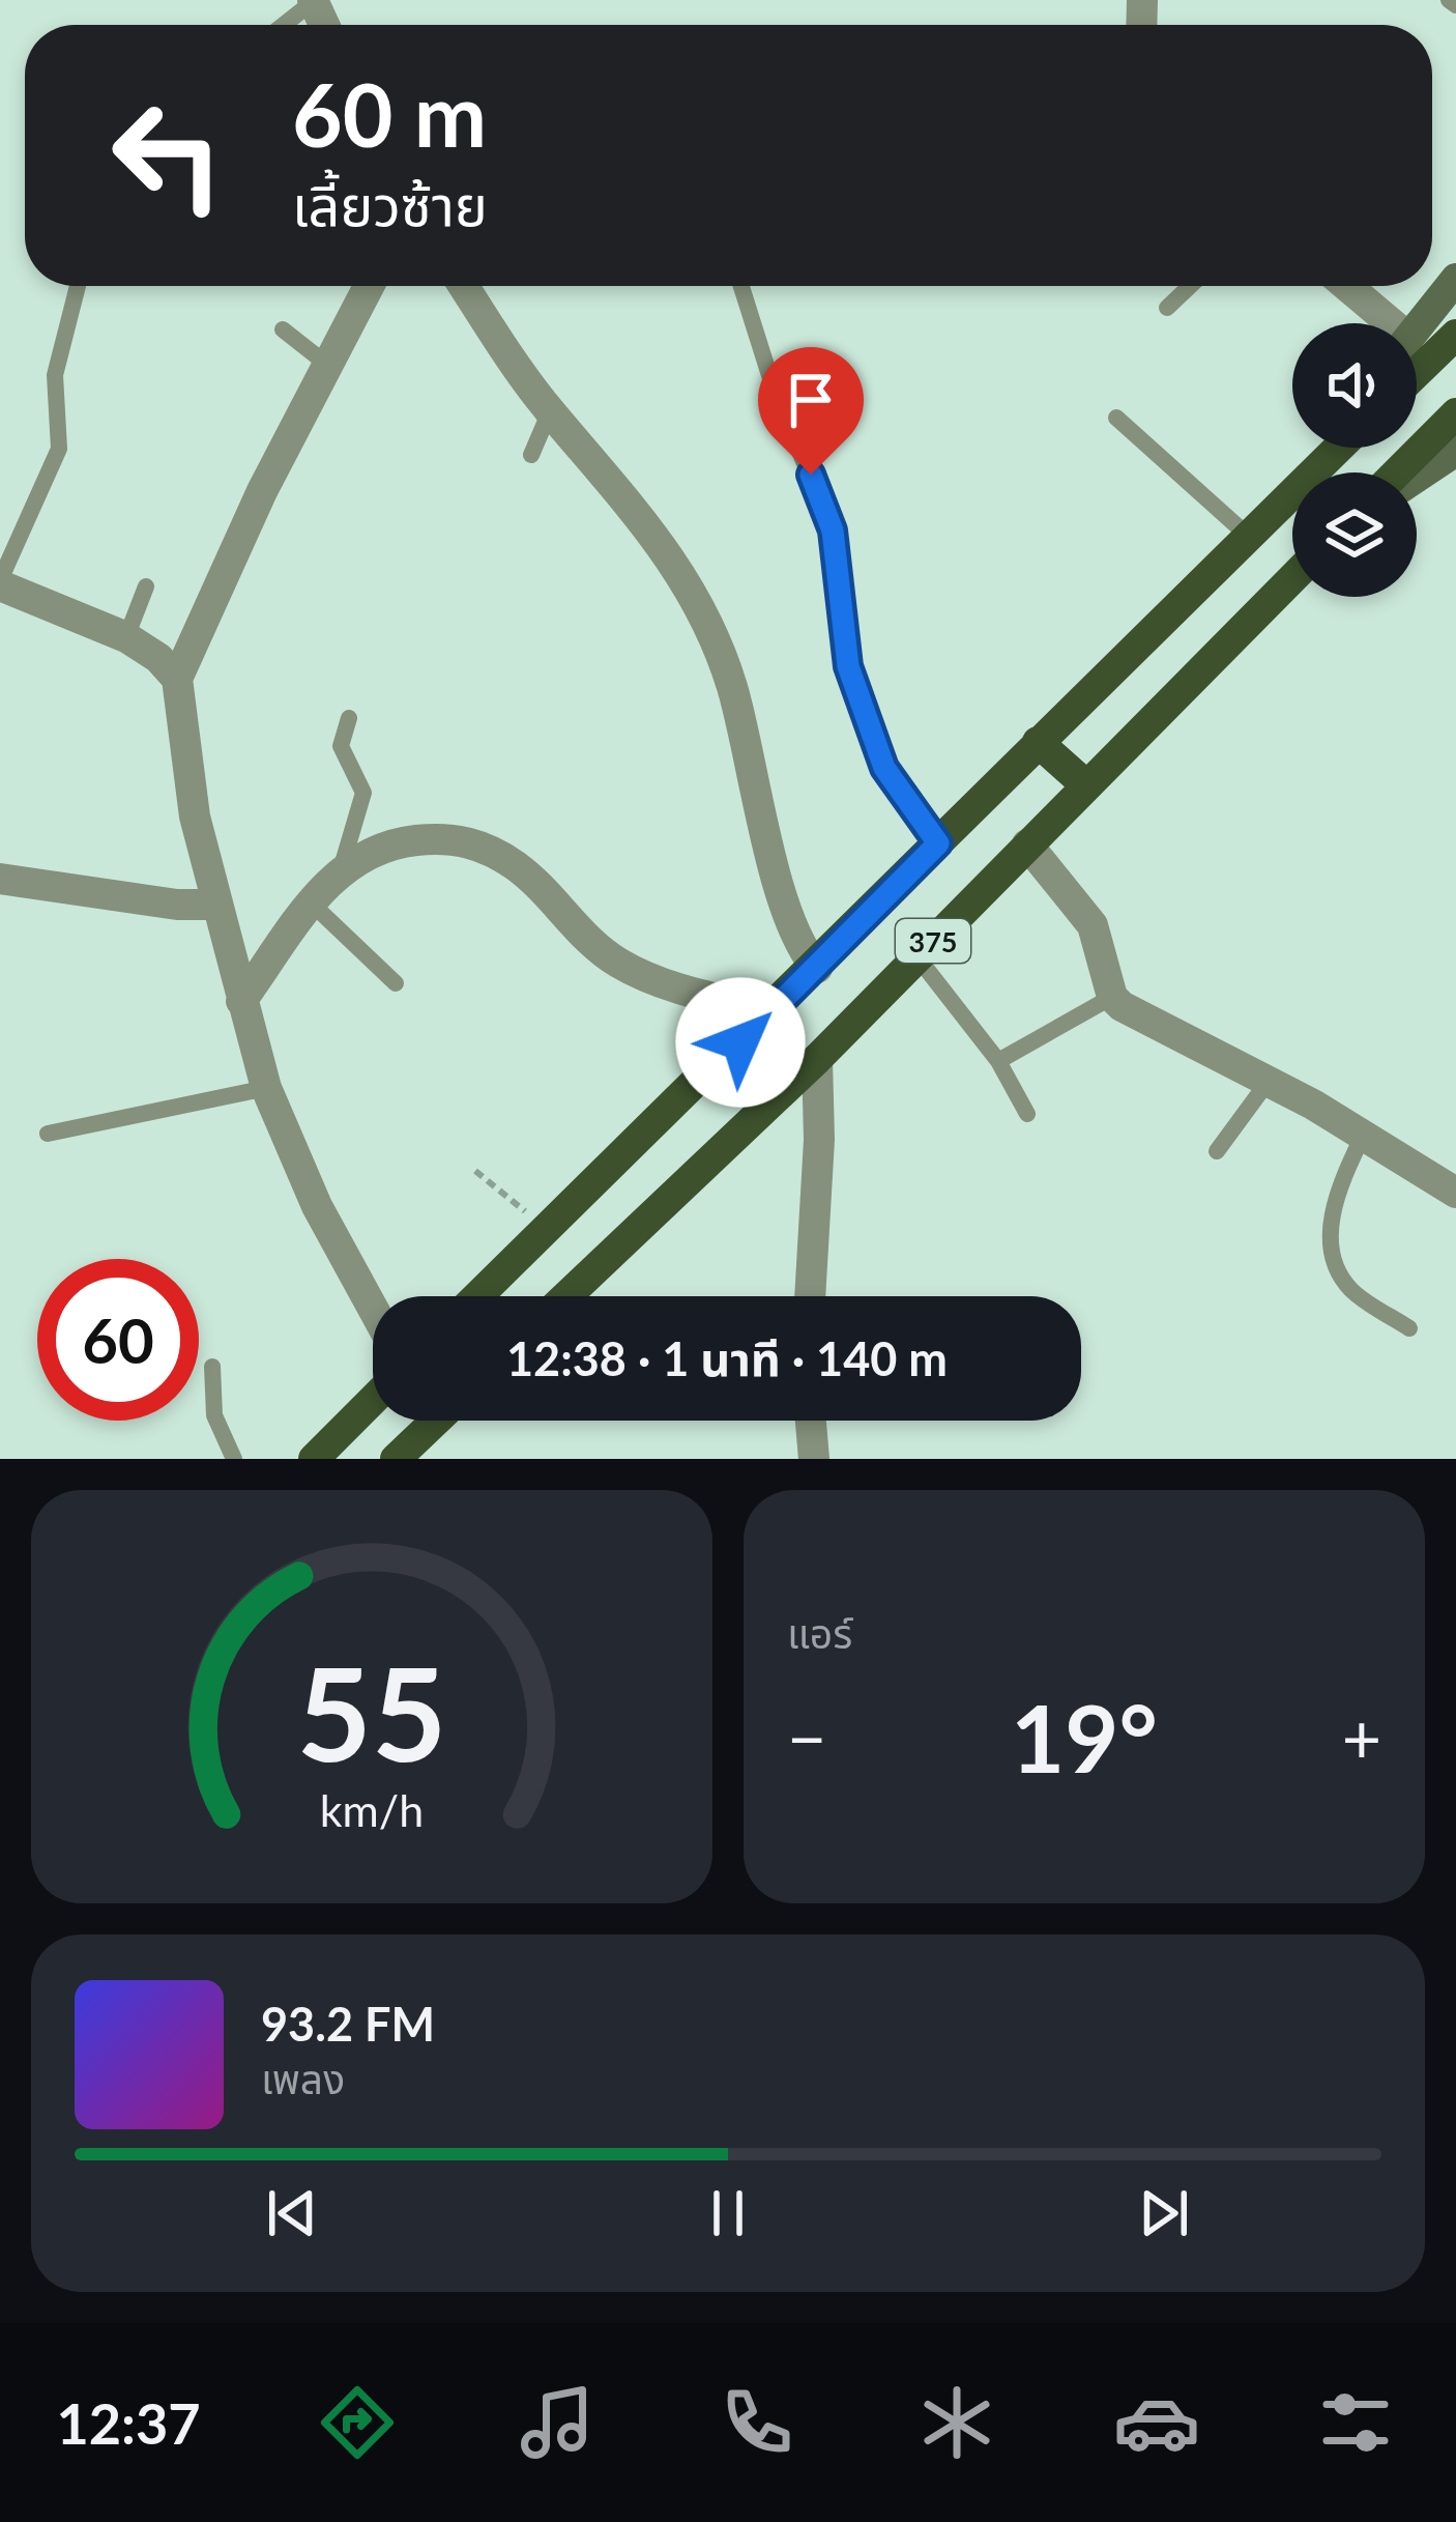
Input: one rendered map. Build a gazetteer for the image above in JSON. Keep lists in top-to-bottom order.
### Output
{
  "streets": {
    "main road": ["375"]
  },
  "page": {
    "turn": ["60 m", "เลี้ยวซ้าย"],
    "limit": "60",
    "trip": "12:38 · 1 นาที · 140 m",
    "tile": "แอร์",
    "heat": ["−", "19°", "+"],
    "song": ["93.2 FM", "เพลง"],
    "tabs": "12:37",
    "gauge": ["55", "km/h"]
  }
}
